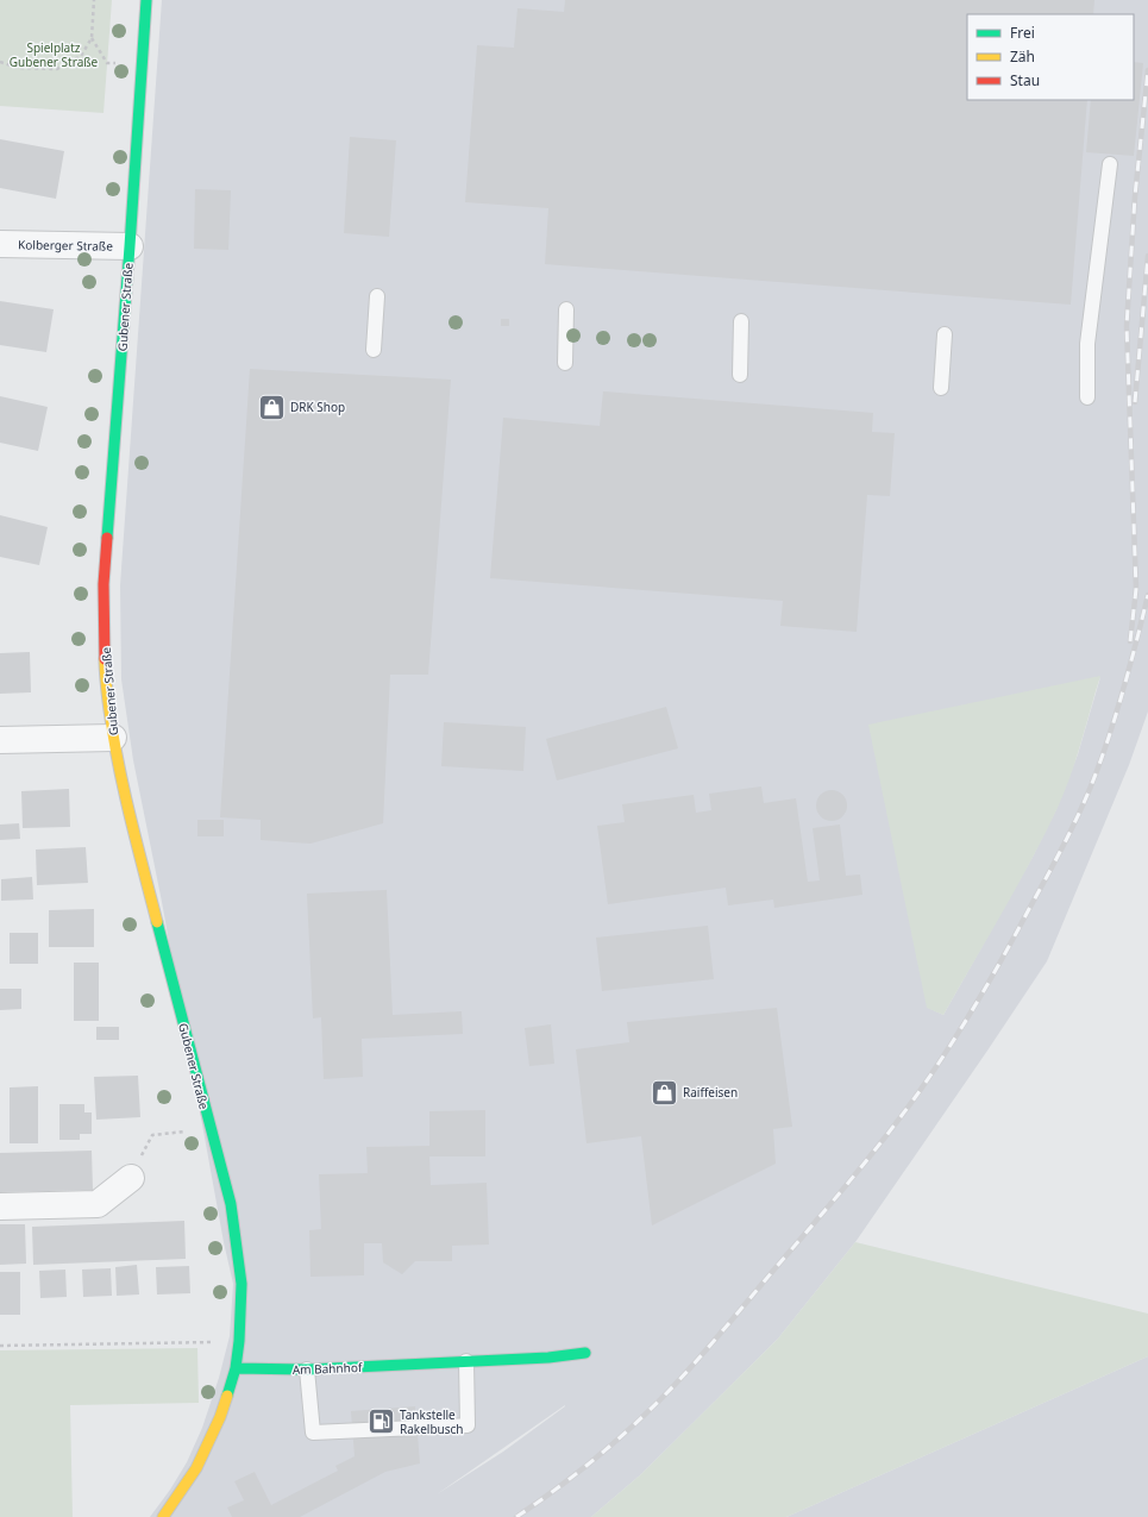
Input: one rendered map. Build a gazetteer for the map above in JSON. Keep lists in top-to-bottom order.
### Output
{
  "streets": {
    "street": ["Kolberger Straße", "Gubener Straße", "Am Bahnhof"]
  },
  "crossings": [
    ["Kolberger Straße", "Gubener Straße"],
    ["Gubener Straße", "Am Bahnhof"]
  ],
  "parks": ["Spielplatz Gubener Straße"],
  "places": {
    "shop": ["DRK Shop", "Raiffeisen"],
    "fuel station": ["Tankstelle Rakelbusch"]
  },
  "legend": ["Frei", "Zäh", "Stau"]
}
